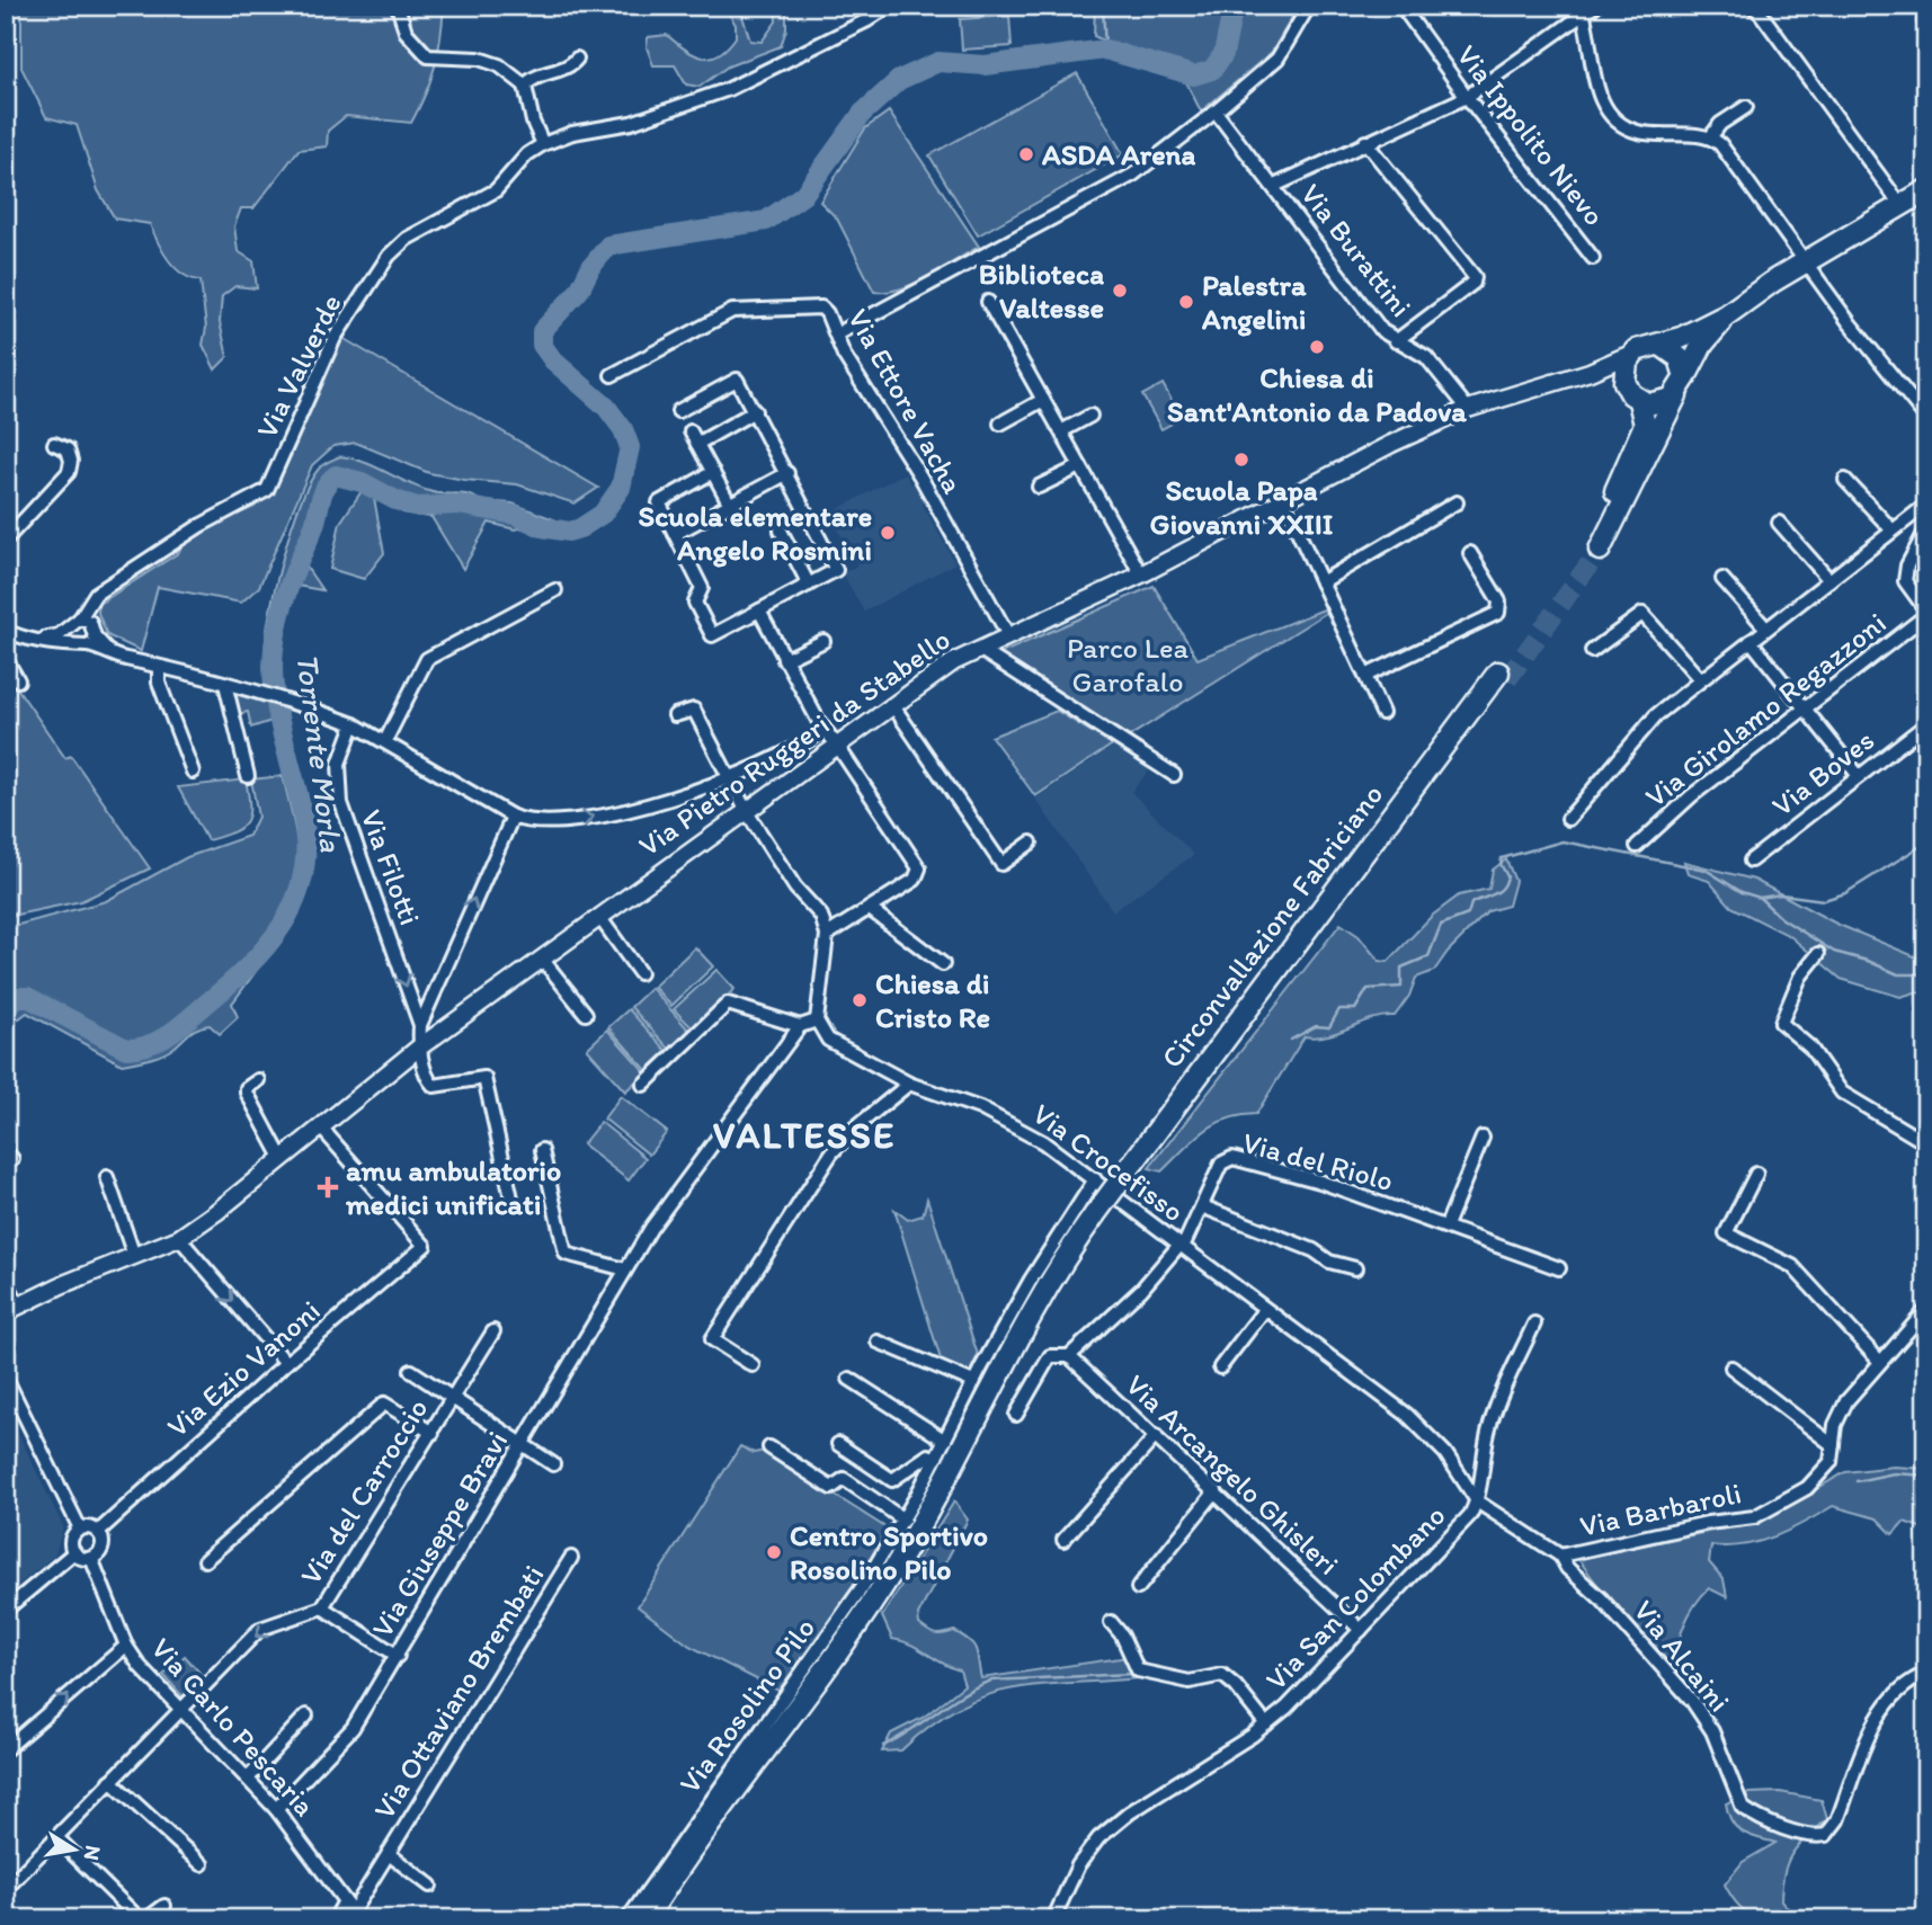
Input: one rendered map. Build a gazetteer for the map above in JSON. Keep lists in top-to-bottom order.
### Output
{
  "streets": {
    "main road": ["Via Pietro Ruggeri da Stabello", "Circonvallazione Fabriciano"],
    "street": [
      "Via Ippolito Nievo",
      "Via Burattini",
      "Via Valverde",
      "Via Ettore Vacha",
      "Via Girolamo Regazzoni",
      "Via Boves",
      "Via Filotti",
      "Via del Riolo",
      "Via Crocefisso",
      "Via Ezio Vanoni",
      "Via Arcangelo Ghisleri",
      "Via del Carroccio",
      "Via Barbaroli",
      "Via Giuseppe Bravi",
      "Via San Colombano",
      "Via Alcaini",
      "Via Ottaviano Brembati",
      "Via Rosolino Pilo",
      "Via Carlo Pescaria"
    ]
  },
  "crossings": [
    ["Via Burattini", "Via Pietro Ruggeri da Stabello"],
    ["Via Ettore Vacha", "Via Pietro Ruggeri da Stabello"],
    ["Via Pietro Ruggeri da Stabello", "Via Ezio Vanoni"],
    ["Via del Riolo", "Via Crocefisso"],
    ["Via Crocefisso", "Via San Colombano"],
    ["Via Crocefisso", "Via Alcaini"],
    ["Via Crocefisso", "Via Rosolino Pilo"],
    ["Via Ezio Vanoni", "Via Carlo Pescaria"],
    ["Via Arcangelo Ghisleri", "Via San Colombano"],
    ["Via del Carroccio", "Via Carlo Pescaria"],
    ["Via Barbaroli", "Via Alcaini"],
    ["Via Giuseppe Bravi", "Via Carlo Pescaria"],
    ["Via San Colombano", "Via Alcaini"],
    ["Via Ottaviano Brembati", "Via Carlo Pescaria"]
  ],
  "one_way": ["Via Filotti"],
  "districts": ["VALTESSE"],
  "water": ["Torrente Morla"],
  "parks": ["Parco Lea Garofalo"],
  "places": {
    "other": [
      "ASDA Arena",
      "Biblioteca Valtesse",
      "Palestra Angelini",
      "Chiesa di Sant'Antonio da Padova",
      "Scuola Papa Giovanni XXIII",
      "Scuola elementare Angelo Rosmini",
      "Chiesa di Cristo Re",
      "Centro Sportivo Rosolino Pilo"
    ],
    "health": ["amu ambulatorio medici unificati"]
  },
  "north": "right"
}
